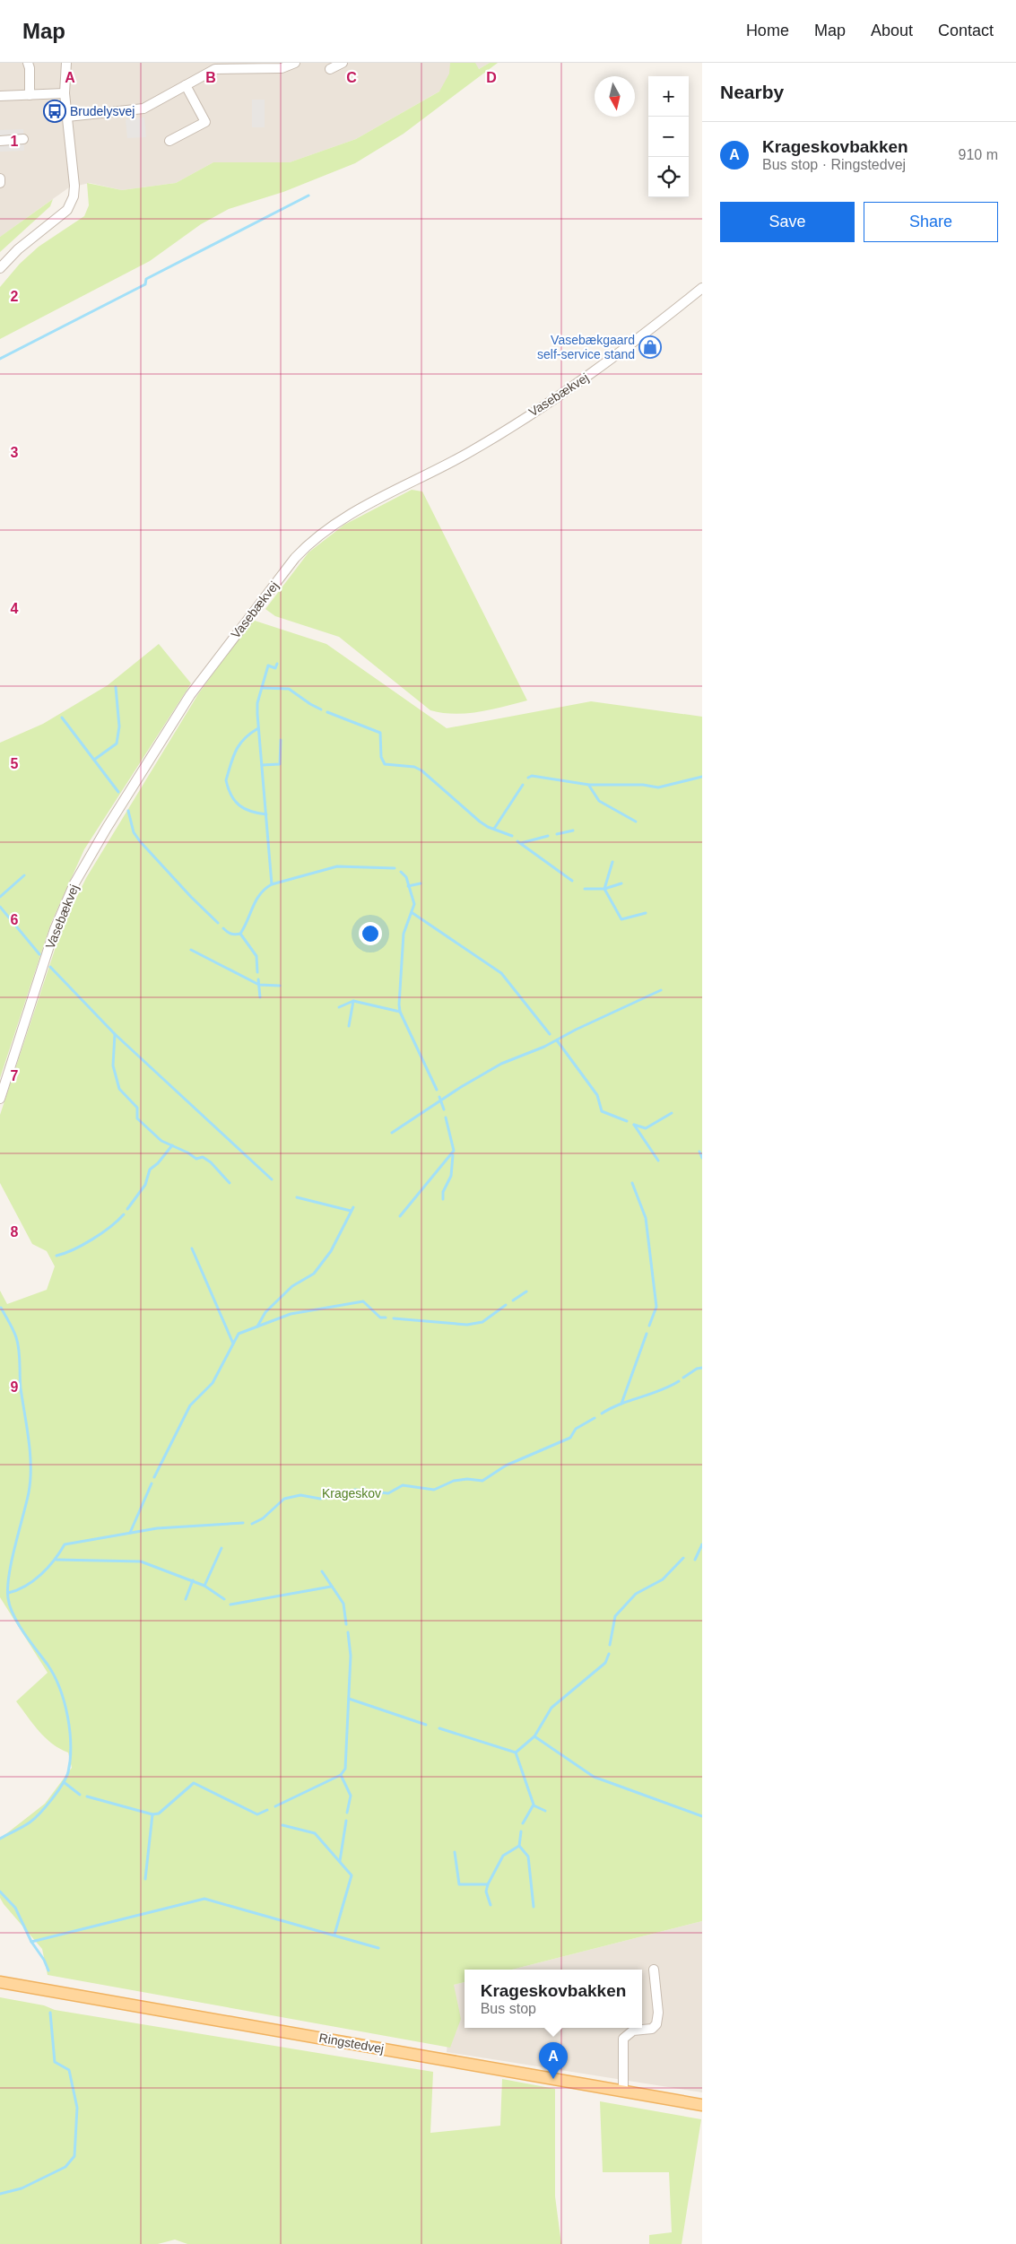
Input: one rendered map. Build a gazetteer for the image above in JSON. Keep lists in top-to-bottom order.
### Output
{
  "streets": {
    "main road": ["Ringstedvej"],
    "street": ["Vasebækvej"]
  },
  "parks": ["Krageskov"],
  "places": {
    "bus stop": ["Brudelysvej"],
    "shop": ["Vasebækgaard self-service stand"]
  },
  "north": "bottom",
  "page": {
    "header": "Map",
    "nav": [
      "Home",
      "Map",
      "About",
      "Contact"
    ],
    "heading": "Nearby",
    "map_buttons": ["+", "−"],
    "list": [
      {
        "mark": "A",
        "name": "Krageskovbakken",
        "note": "Bus stop · Ringstedvej",
        "value": "910 m"
      }
    ],
    "buttons": ["Save", "Share"],
    "popup": ["Krageskovbakken", "Bus stop"],
    "pins": "A"
  },
  "grid": {
    "columns": [
      "A",
      "B",
      "C",
      "D"
    ],
    "rows": [
      "1",
      "2",
      "3",
      "4",
      "5",
      "6",
      "7",
      "8",
      "9"
    ]
  }
}
